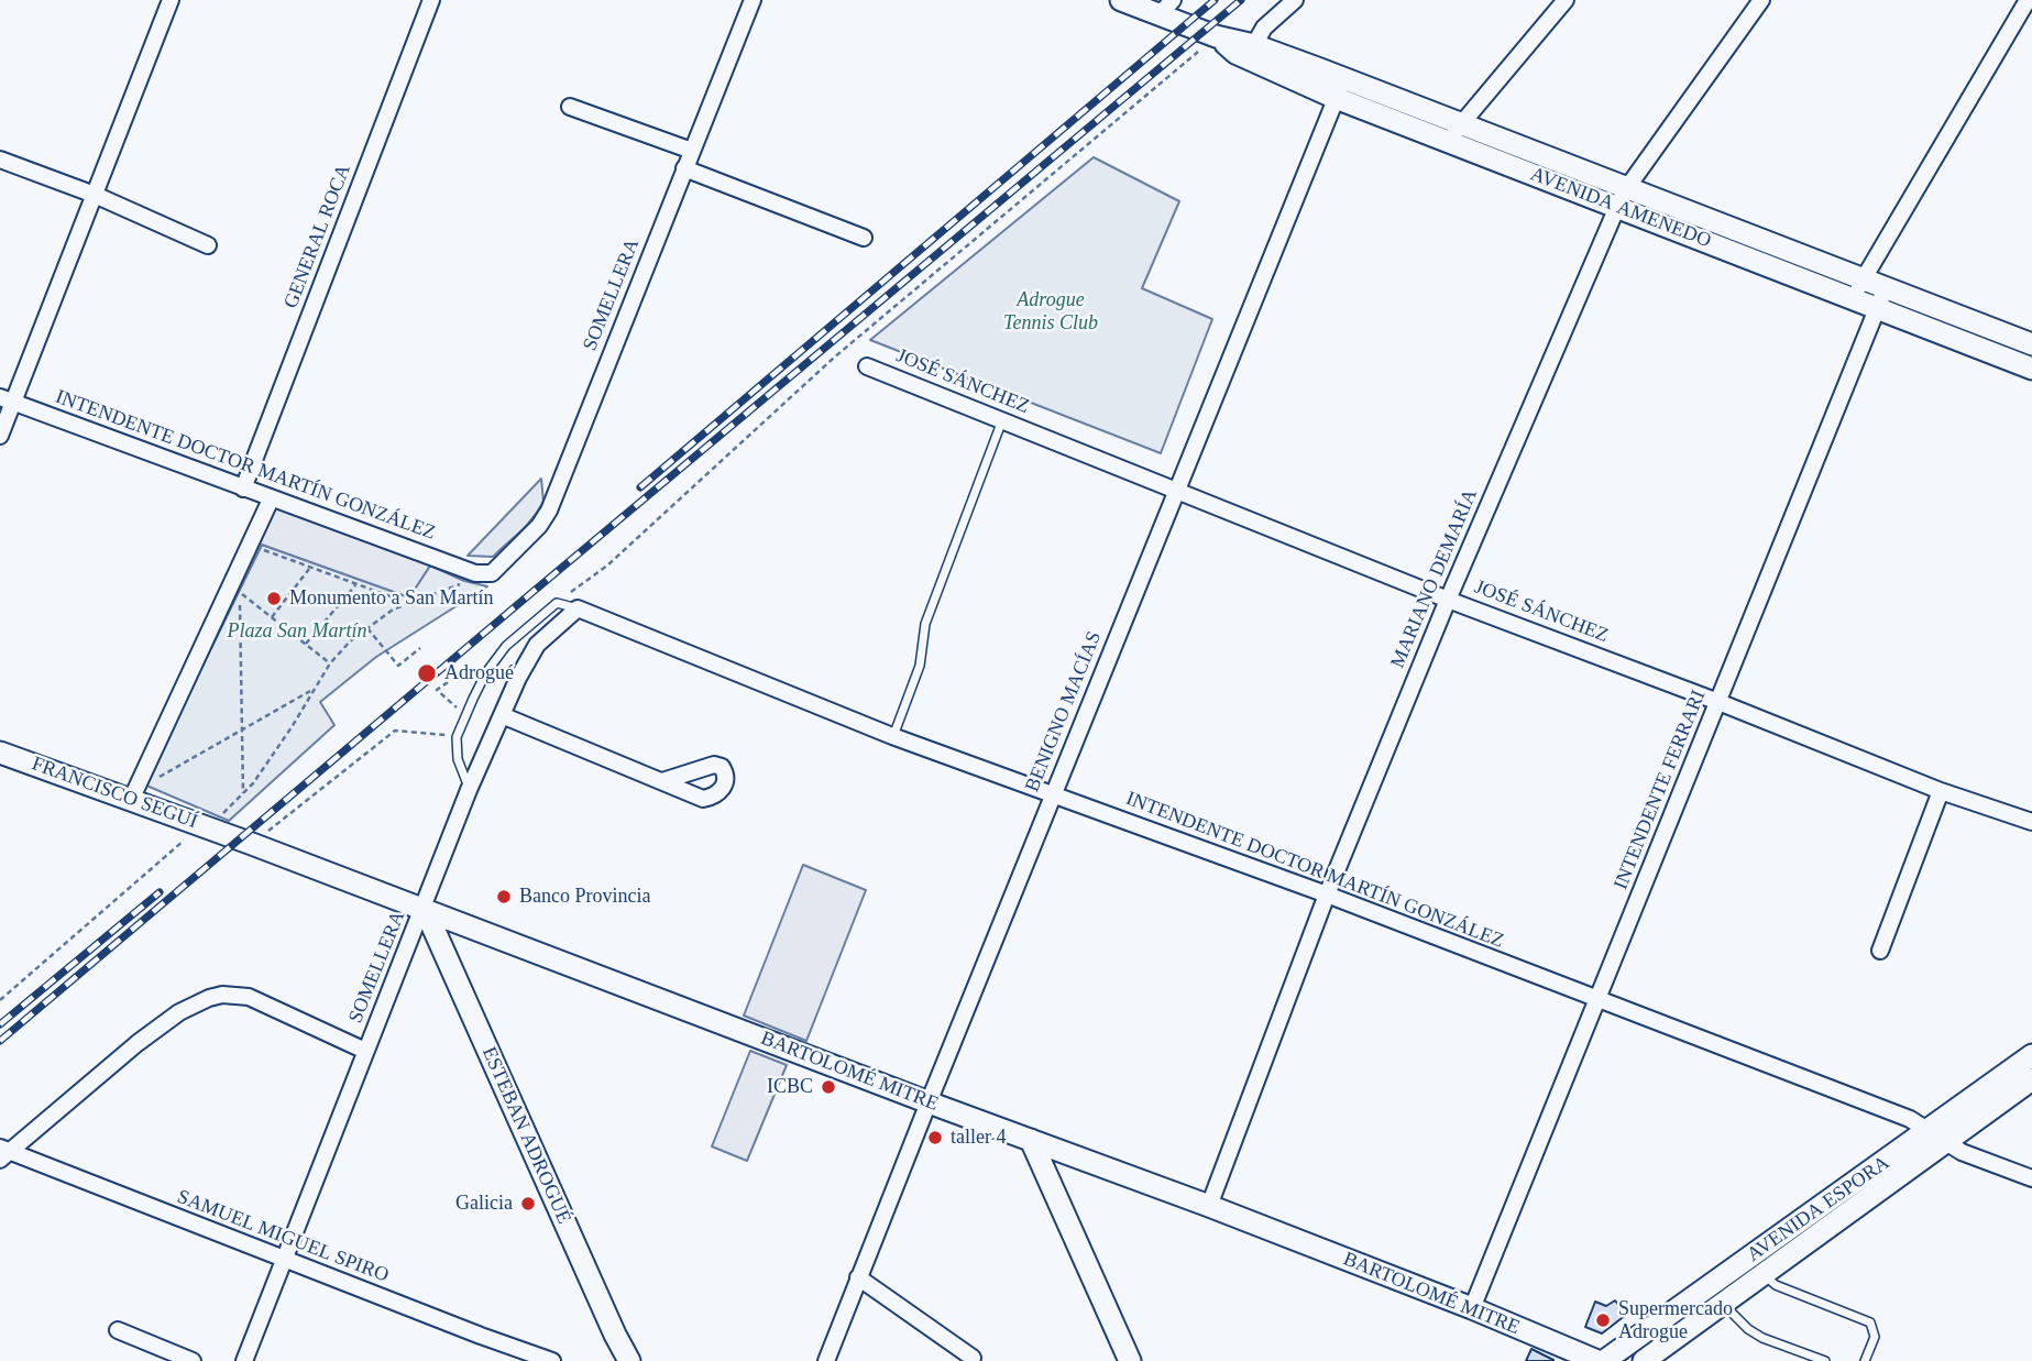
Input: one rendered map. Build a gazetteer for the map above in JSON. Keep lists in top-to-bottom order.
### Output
{
  "streets": {
    "street": [
      "AVENIDA AMENEDO",
      "GENERAL ROCA",
      "SOMELLERA",
      "JOSÉ SÁNCHEZ",
      "INTENDENTE DOCTOR MARTÍN GONZÁLEZ",
      "MARIANO DEMARÍA",
      "BENIGNO MACÍAS",
      "INTENDENTE FERRARI",
      "FRANCISCO SEGUÍ",
      "BARTOLOMÉ MITRE",
      "ESTEBAN ADROGUÉ",
      "AVENIDA ESPORA",
      "SAMUEL MIGUEL SPIRO"
    ]
  },
  "crossings": [
    ["AVENIDA AMENEDO", "MARIANO DEMARÍA"],
    ["AVENIDA AMENEDO", "BENIGNO MACÍAS"],
    ["AVENIDA AMENEDO", "INTENDENTE FERRARI"],
    ["GENERAL ROCA", "INTENDENTE DOCTOR MARTÍN GONZÁLEZ"],
    ["SOMELLERA", "INTENDENTE DOCTOR MARTÍN GONZÁLEZ"],
    ["SOMELLERA", "BARTOLOMÉ MITRE"],
    ["SOMELLERA", "ESTEBAN ADROGUÉ"],
    ["SOMELLERA", "SAMUEL MIGUEL SPIRO"],
    ["JOSÉ SÁNCHEZ", "MARIANO DEMARÍA"],
    ["JOSÉ SÁNCHEZ", "BENIGNO MACÍAS"],
    ["JOSÉ SÁNCHEZ", "INTENDENTE FERRARI"],
    ["INTENDENTE DOCTOR MARTÍN GONZÁLEZ", "MARIANO DEMARÍA"],
    ["INTENDENTE DOCTOR MARTÍN GONZÁLEZ", "BENIGNO MACÍAS"],
    ["INTENDENTE DOCTOR MARTÍN GONZÁLEZ", "INTENDENTE FERRARI"],
    ["INTENDENTE DOCTOR MARTÍN GONZÁLEZ", "AVENIDA ESPORA"],
    ["MARIANO DEMARÍA", "BARTOLOMÉ MITRE"],
    ["BENIGNO MACÍAS", "BARTOLOMÉ MITRE"],
    ["INTENDENTE FERRARI", "BARTOLOMÉ MITRE"],
    ["FRANCISCO SEGUÍ", "BARTOLOMÉ MITRE"],
    ["BARTOLOMÉ MITRE", "ESTEBAN ADROGUÉ"]
  ],
  "parks": ["Adrogue Tennis Club", "Plaza San Martín"],
  "places": [
    "Monumento a San Martín",
    "Adrogué",
    "Banco Provincia",
    "ICBC",
    "taller 4",
    "Galicia",
    "Supermercado Adrogue"
  ]
}
